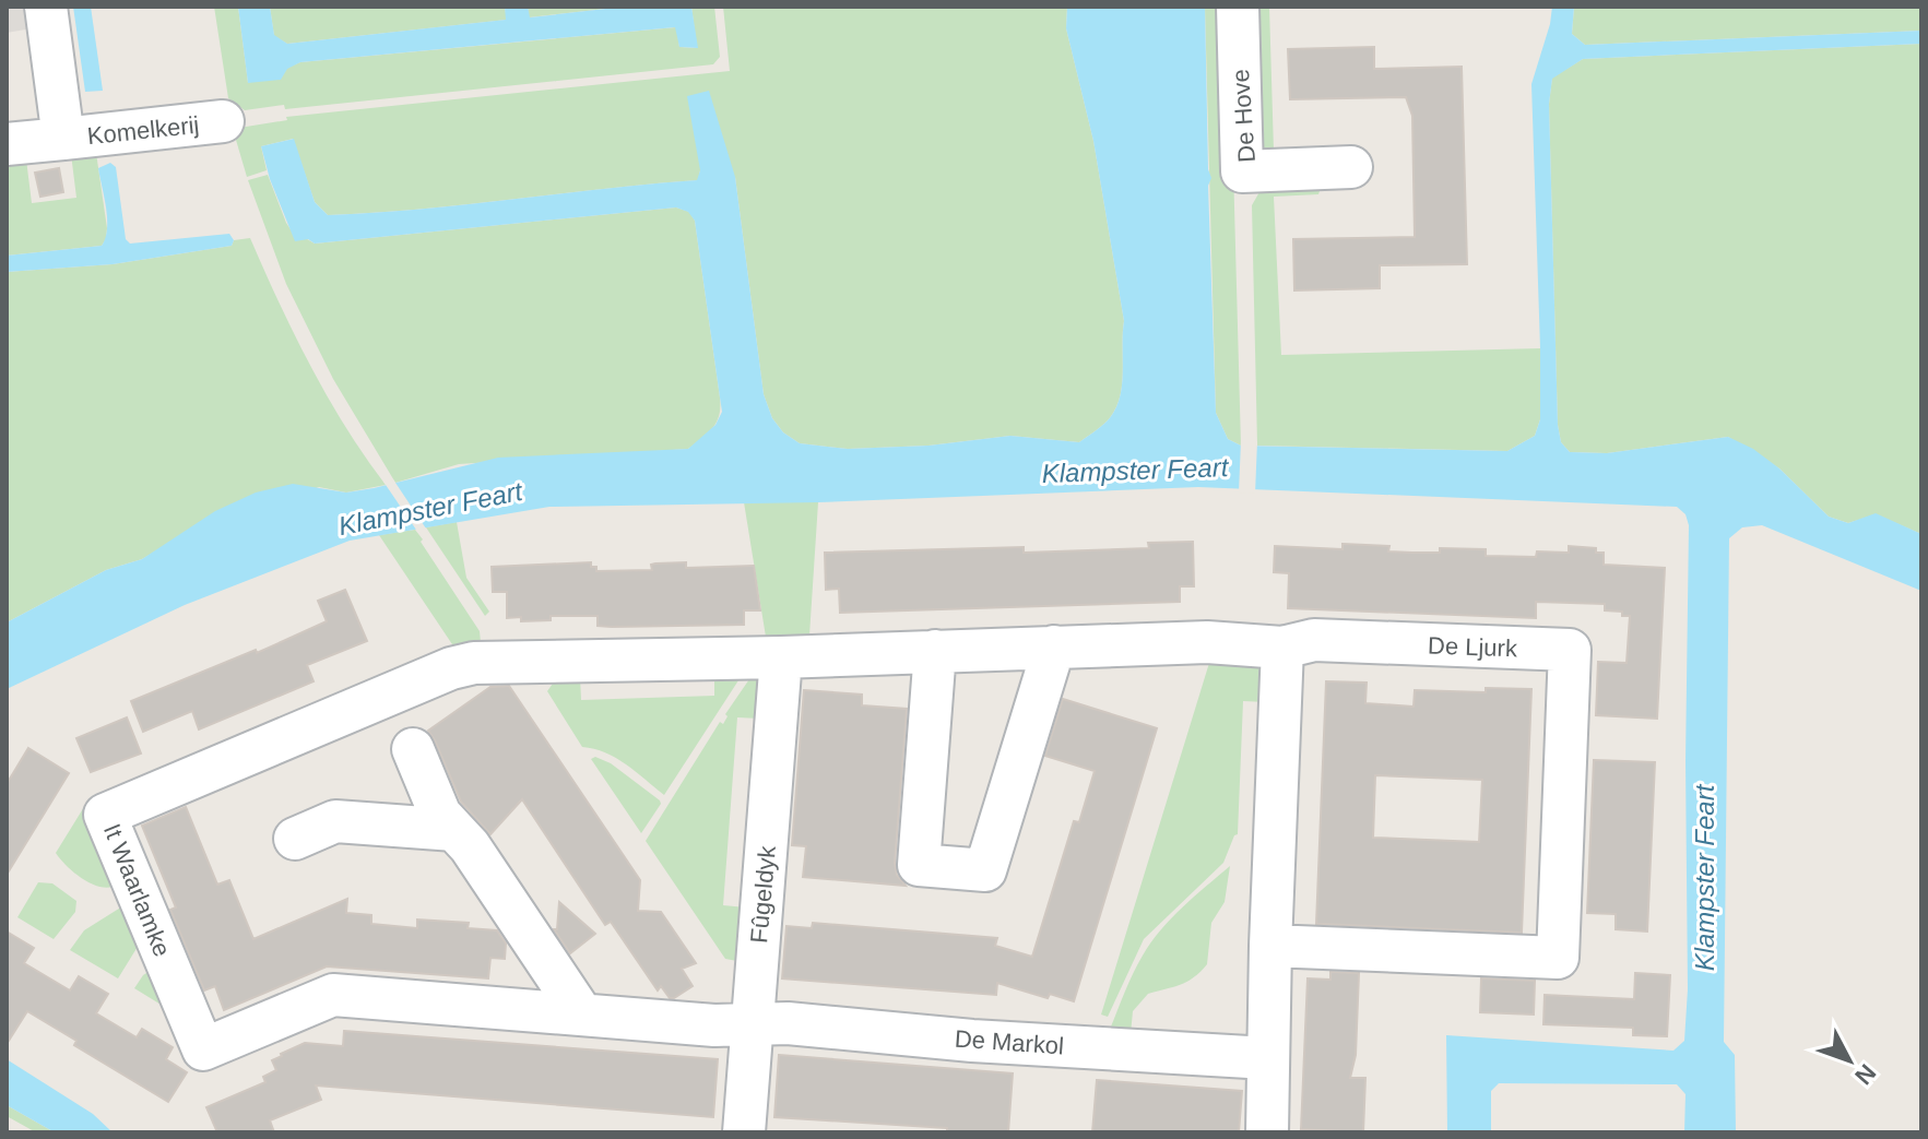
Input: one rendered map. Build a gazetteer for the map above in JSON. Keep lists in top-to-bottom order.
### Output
{
  "streets": {
    "street": [
      "De Hove",
      "Komelkerij",
      "De Ljurk",
      "It Waarlamke",
      "Fûgeldyk",
      "De Markol"
    ]
  },
  "crossings": [
    ["De Ljurk", "It Waarlamke"],
    ["De Ljurk", "Fûgeldyk"],
    ["It Waarlamke", "Fûgeldyk"],
    ["It Waarlamke", "De Markol"],
    ["Fûgeldyk", "De Markol"]
  ],
  "water": ["Klampster Feart"],
  "north": "bottom right"
}
